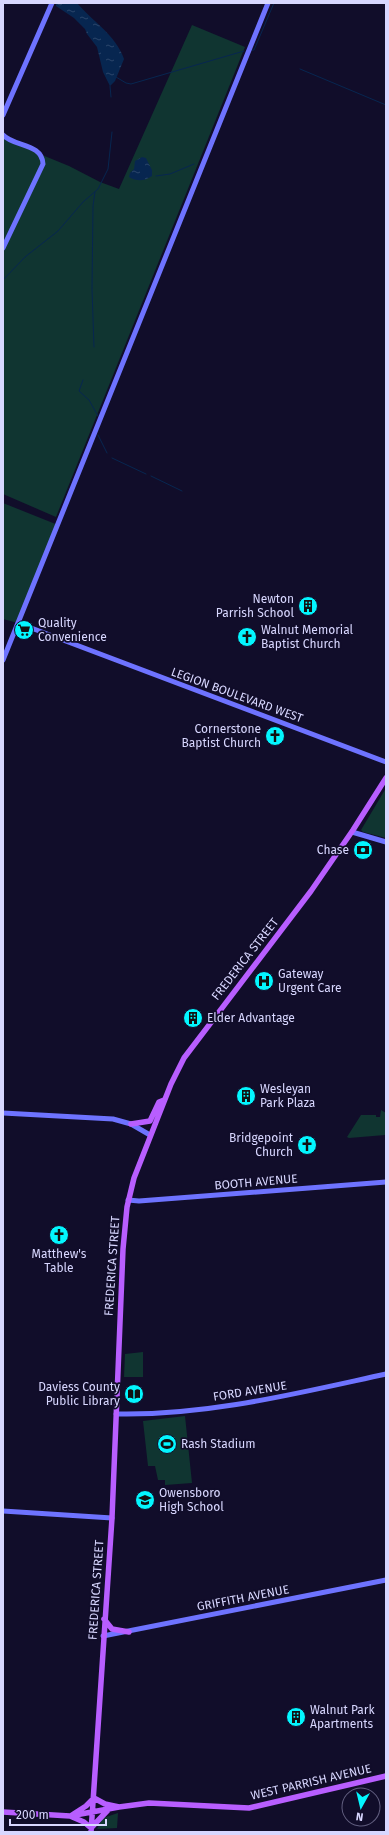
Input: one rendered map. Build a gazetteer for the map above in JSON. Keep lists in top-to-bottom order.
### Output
{
  "streets": {
    "main road": ["FREDERICA STREET", "WEST PARRISH AVENUE"],
    "street": [
      "LEGION BOULEVARD WEST",
      "BOOTH AVENUE",
      "FORD AVENUE",
      "GRIFFITH AVENUE"
    ]
  },
  "crossings": [
    ["FREDERICA STREET", "BOOTH AVENUE"],
    ["FREDERICA STREET", "FORD AVENUE"],
    ["FREDERICA STREET", "GRIFFITH AVENUE"],
    ["FREDERICA STREET", "WEST PARRISH AVENUE"]
  ],
  "places": {
    "building": [
      "Newton Parrish School",
      "Elder Advantage",
      "Wesleyan Park Plaza",
      "Walnut Park Apartments"
    ],
    "supermarket": ["Quality Convenience"],
    "church": [
      "Walnut Memorial Baptist Church",
      "Cornerstone Baptist Church",
      "Bridgepoint Church",
      "Matthew's Table"
    ],
    "bank": ["Chase"],
    "hospital": ["Gateway Urgent Care"],
    "library": ["Daviess County Public Library"],
    "sports": ["Rash Stadium"],
    "school or university": ["Owensboro High School"]
  },
  "scale_bar": "200 m",
  "north": "bottom"
}
